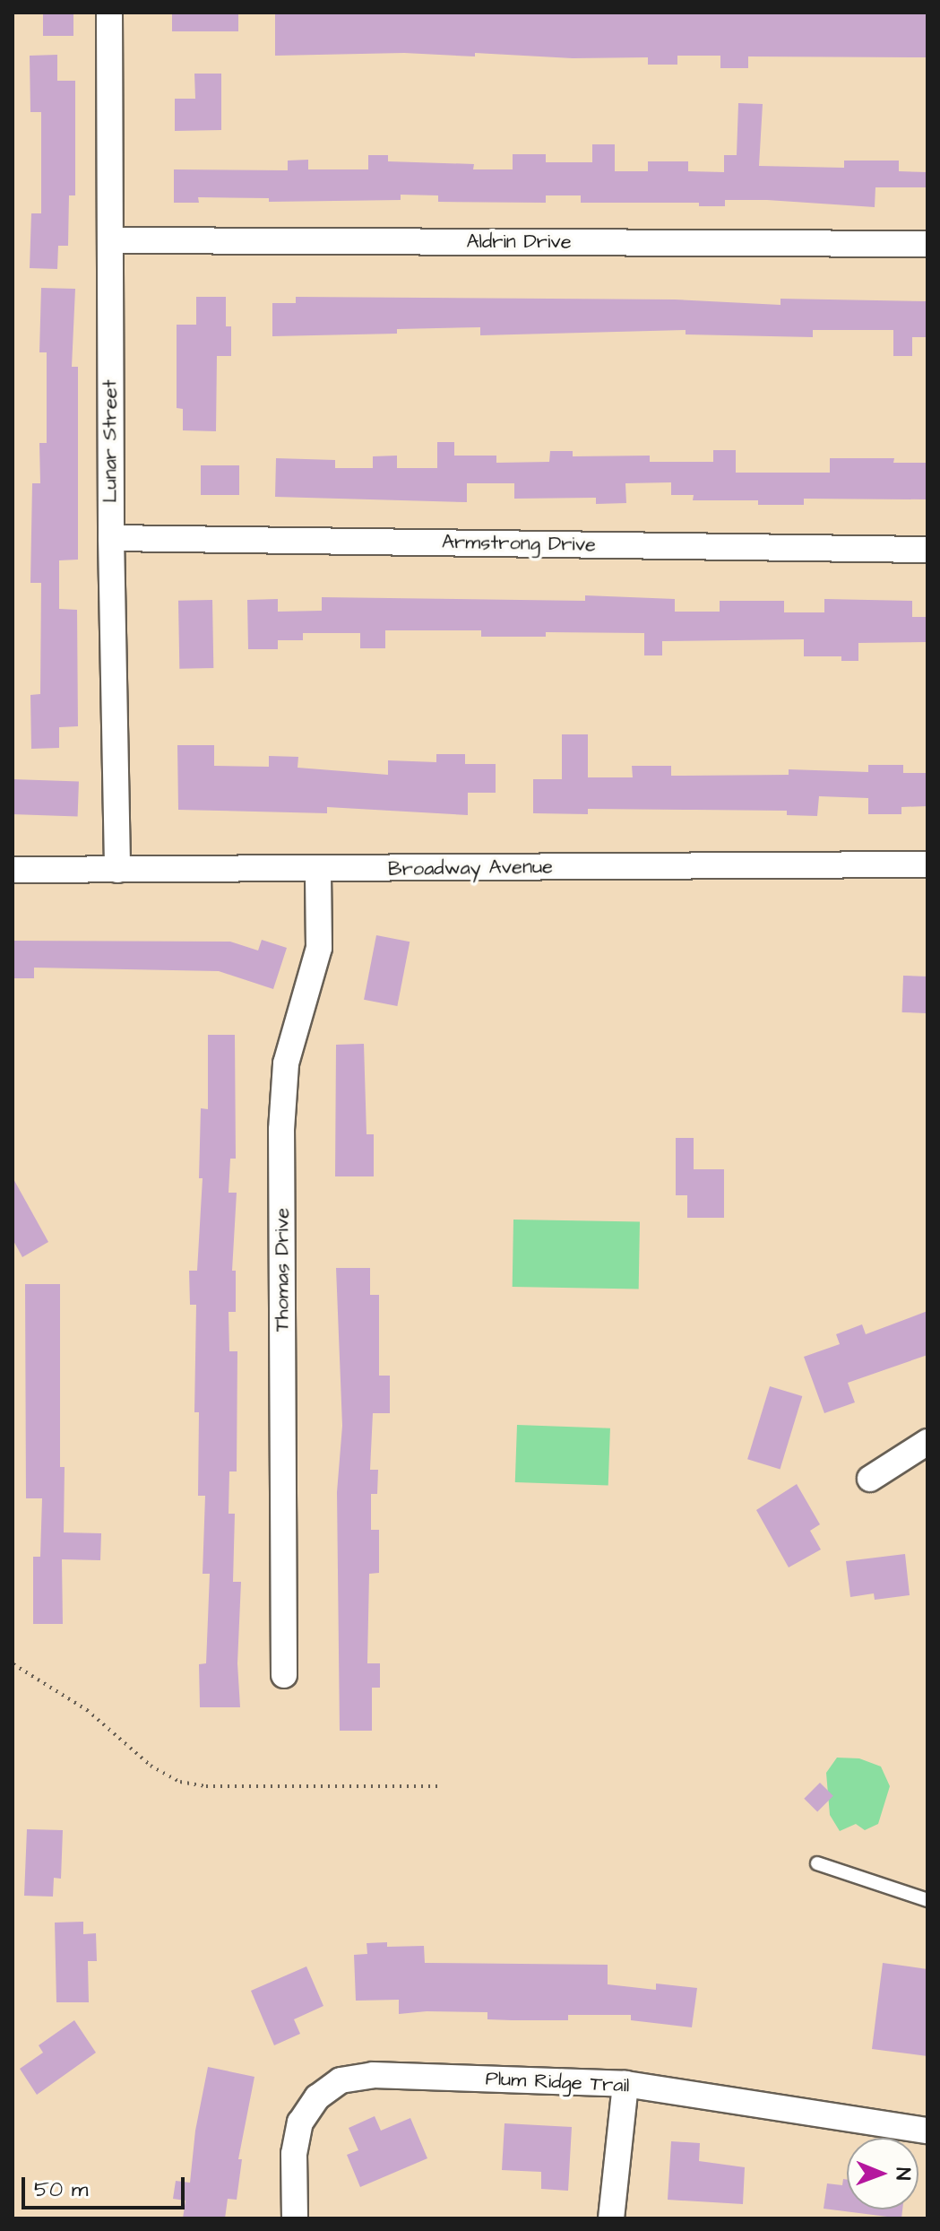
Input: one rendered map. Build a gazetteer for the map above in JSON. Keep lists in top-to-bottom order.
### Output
{
  "streets": {
    "street": [
      "Aldrin Drive",
      "Lunar Street",
      "Armstrong Drive",
      "Broadway Avenue",
      "Thomas Drive",
      "Plum Ridge Trail"
    ]
  },
  "crossings": [
    ["Aldrin Drive", "Lunar Street"],
    ["Lunar Street", "Armstrong Drive"],
    ["Lunar Street", "Broadway Avenue"],
    ["Broadway Avenue", "Thomas Drive"]
  ],
  "scale_bar": "50 m",
  "north": "right"
}
